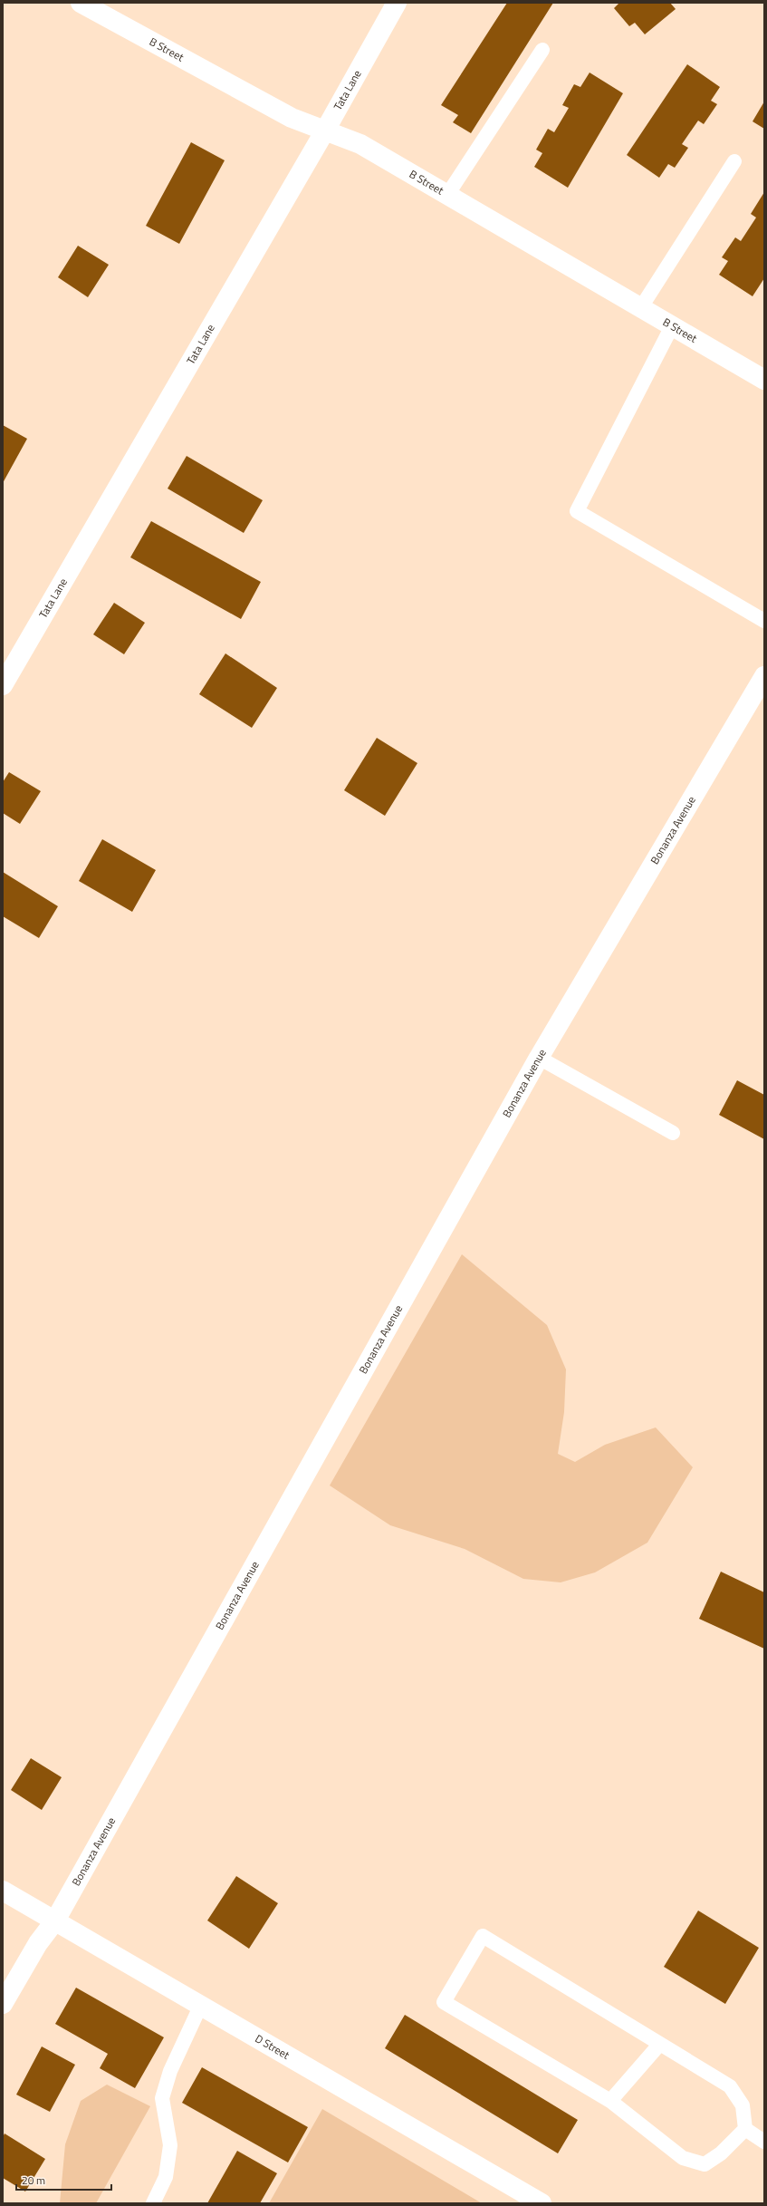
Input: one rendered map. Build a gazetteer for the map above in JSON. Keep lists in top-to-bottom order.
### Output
{
  "streets": {
    "street": [
      "B Street",
      "Tata Lane",
      "Bonanza Avenue",
      "D Street"
    ]
  },
  "crossings": [
    ["B Street", "Tata Lane"],
    ["Bonanza Avenue", "D Street"]
  ],
  "scale_bar": "20 m"
}
